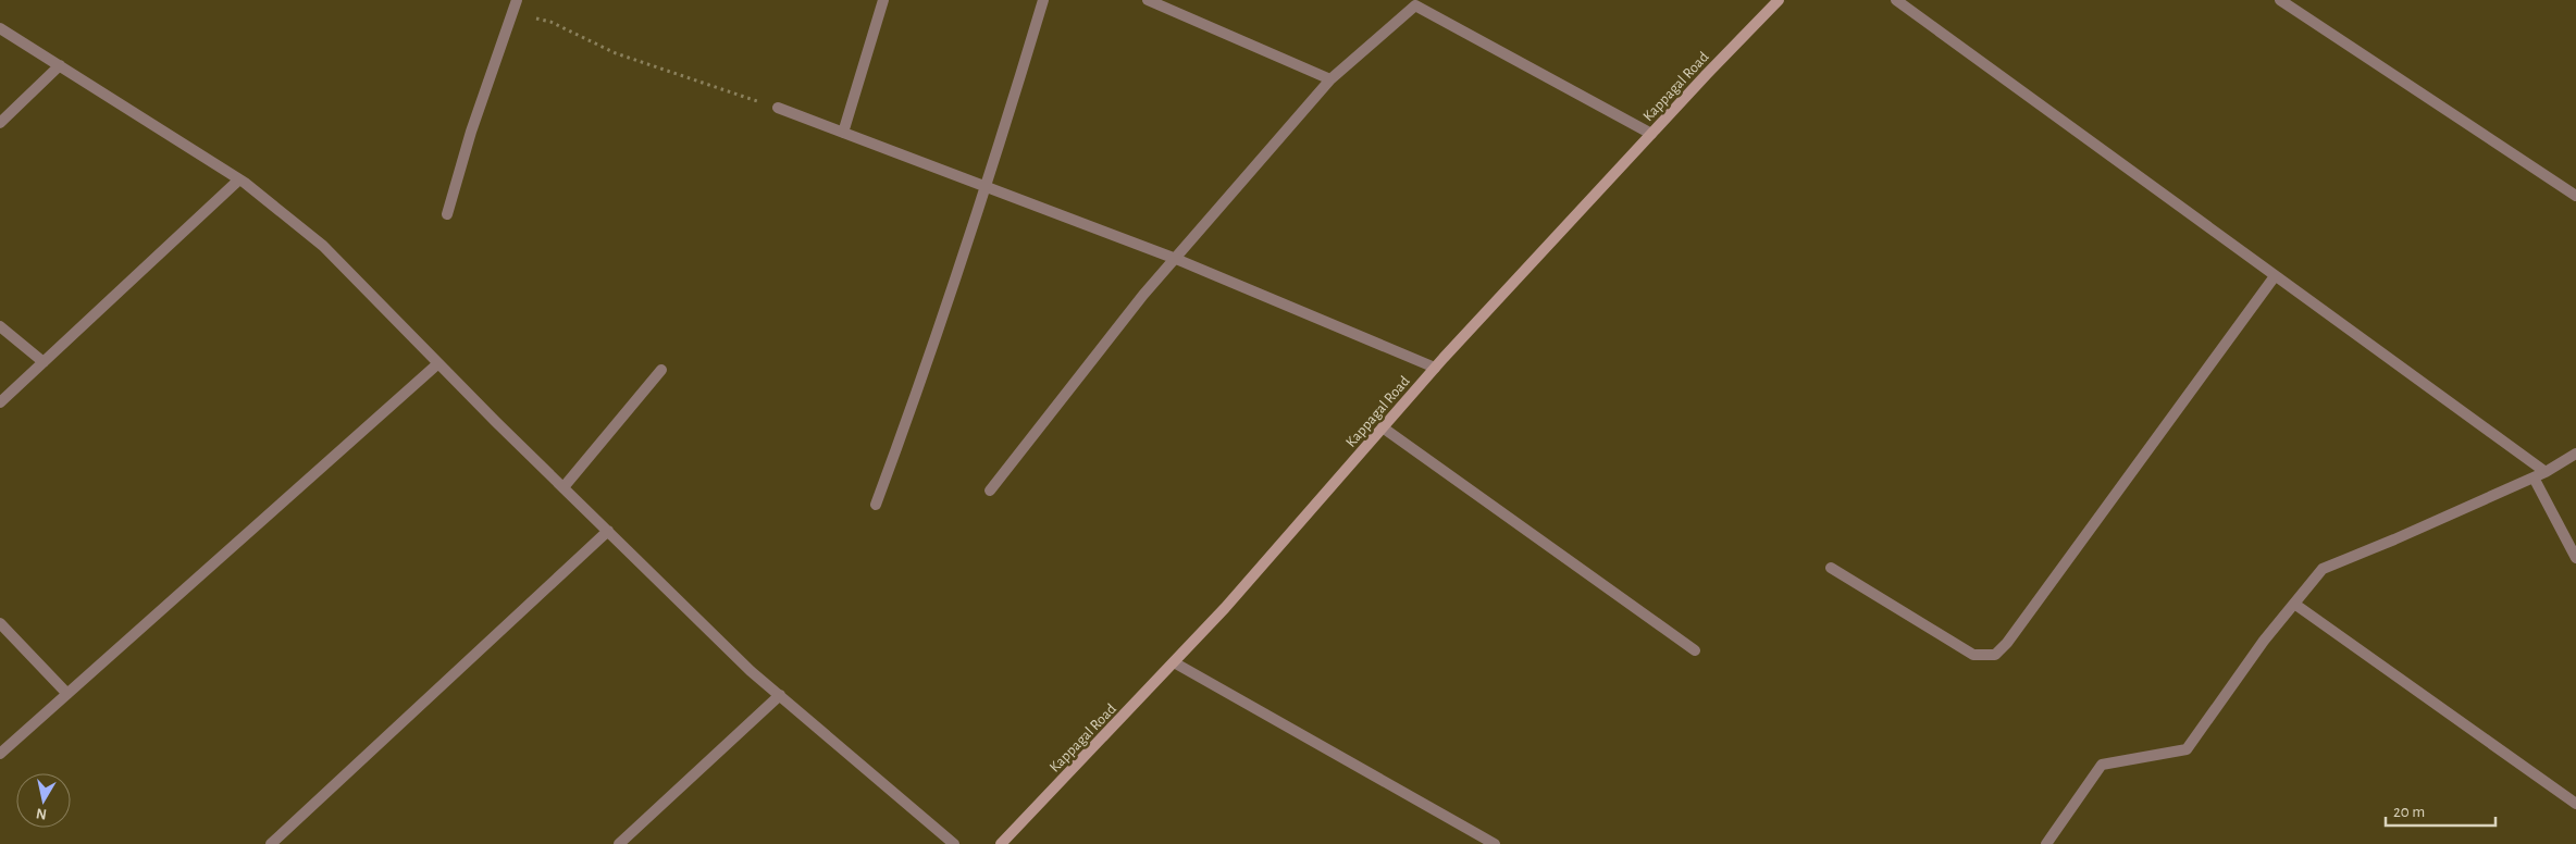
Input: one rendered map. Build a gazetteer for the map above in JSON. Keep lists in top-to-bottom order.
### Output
{
  "streets": {
    "main road": ["Kappagal Road"]
  },
  "scale_bar": "20 m",
  "north": "bottom"
}
